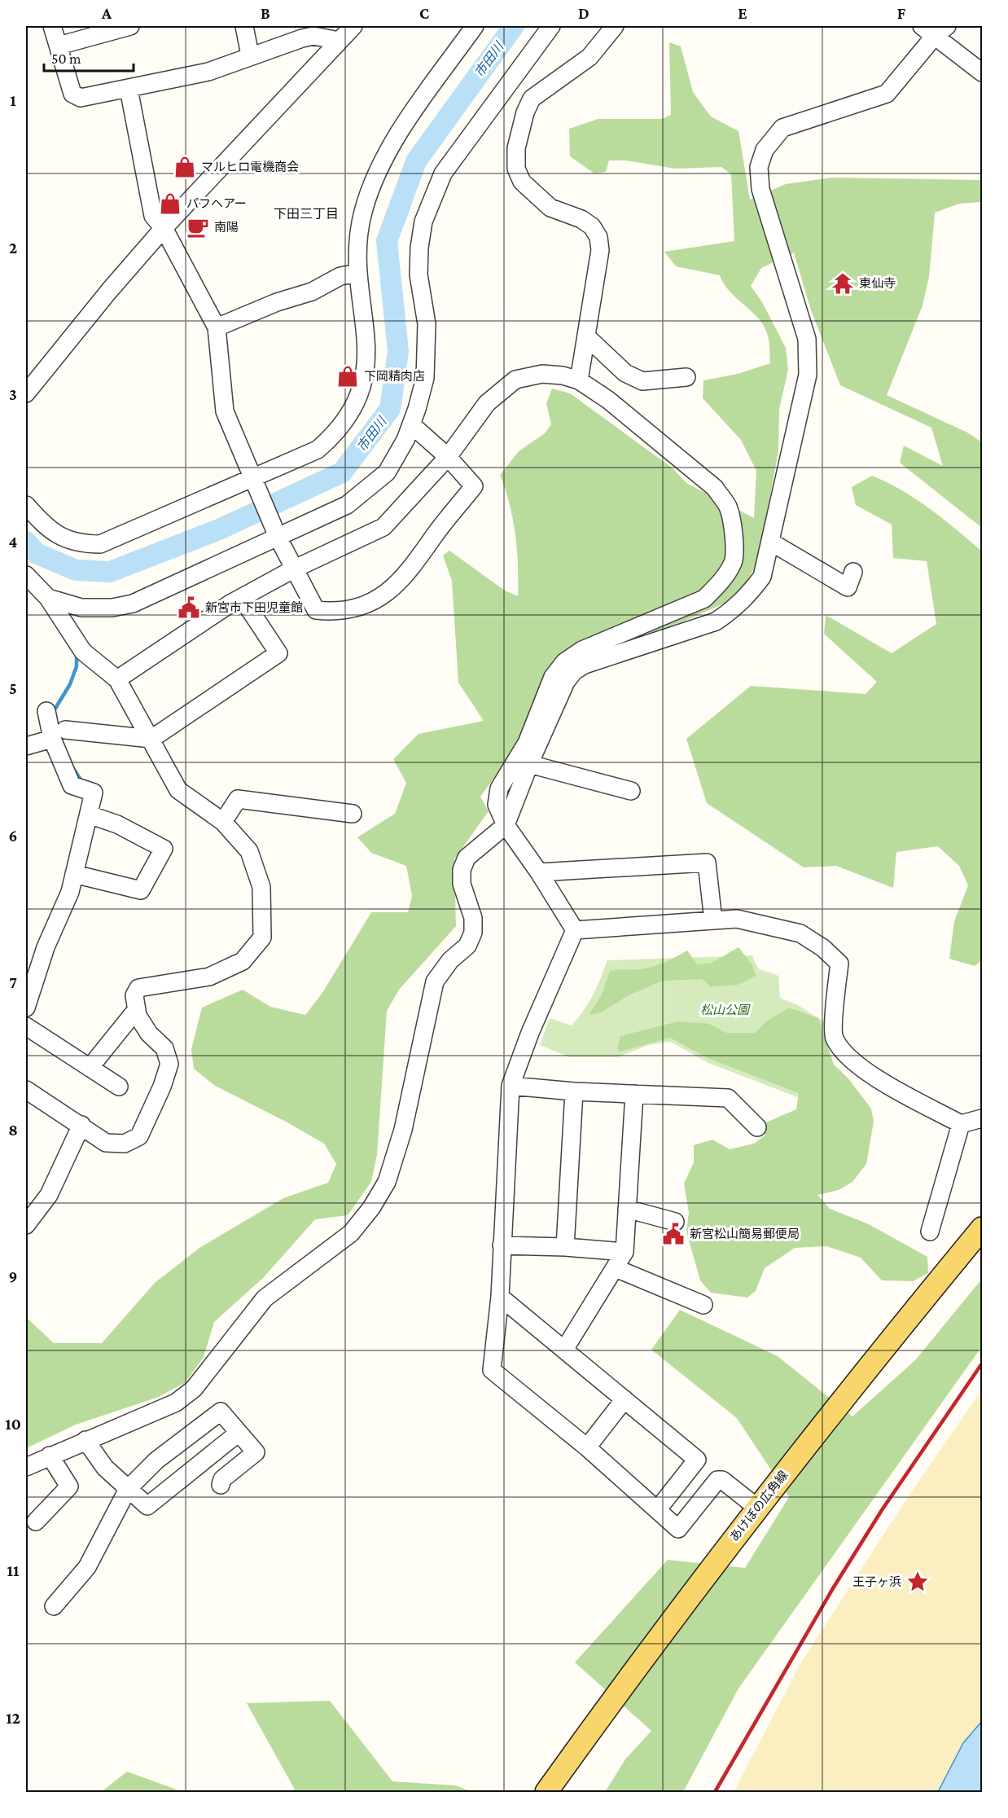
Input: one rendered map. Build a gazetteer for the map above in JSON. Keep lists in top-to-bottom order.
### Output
{
  "streets": {
    "main road": ["あけぼの広角線"]
  },
  "districts": ["下田三丁目"],
  "water": ["市田川"],
  "parks": ["松山公園"],
  "places": {
    "shop": ["マルヒロ電機商会", "パフヘアー", "下岡精肉店"],
    "cafe": ["南陽"],
    "temple": ["東仙寺"],
    "public building": ["新宮市下田児童館", "新宮松山簡易郵便局"],
    "place": ["王子ヶ浜"]
  },
  "scale_bar": "50 m",
  "grid": {
    "columns": [
      "A",
      "B",
      "C",
      "D",
      "E",
      "F"
    ],
    "rows": [
      "1",
      "2",
      "3",
      "4",
      "5",
      "6",
      "7",
      "8",
      "9",
      "10",
      "11",
      "12"
    ]
  }
}
